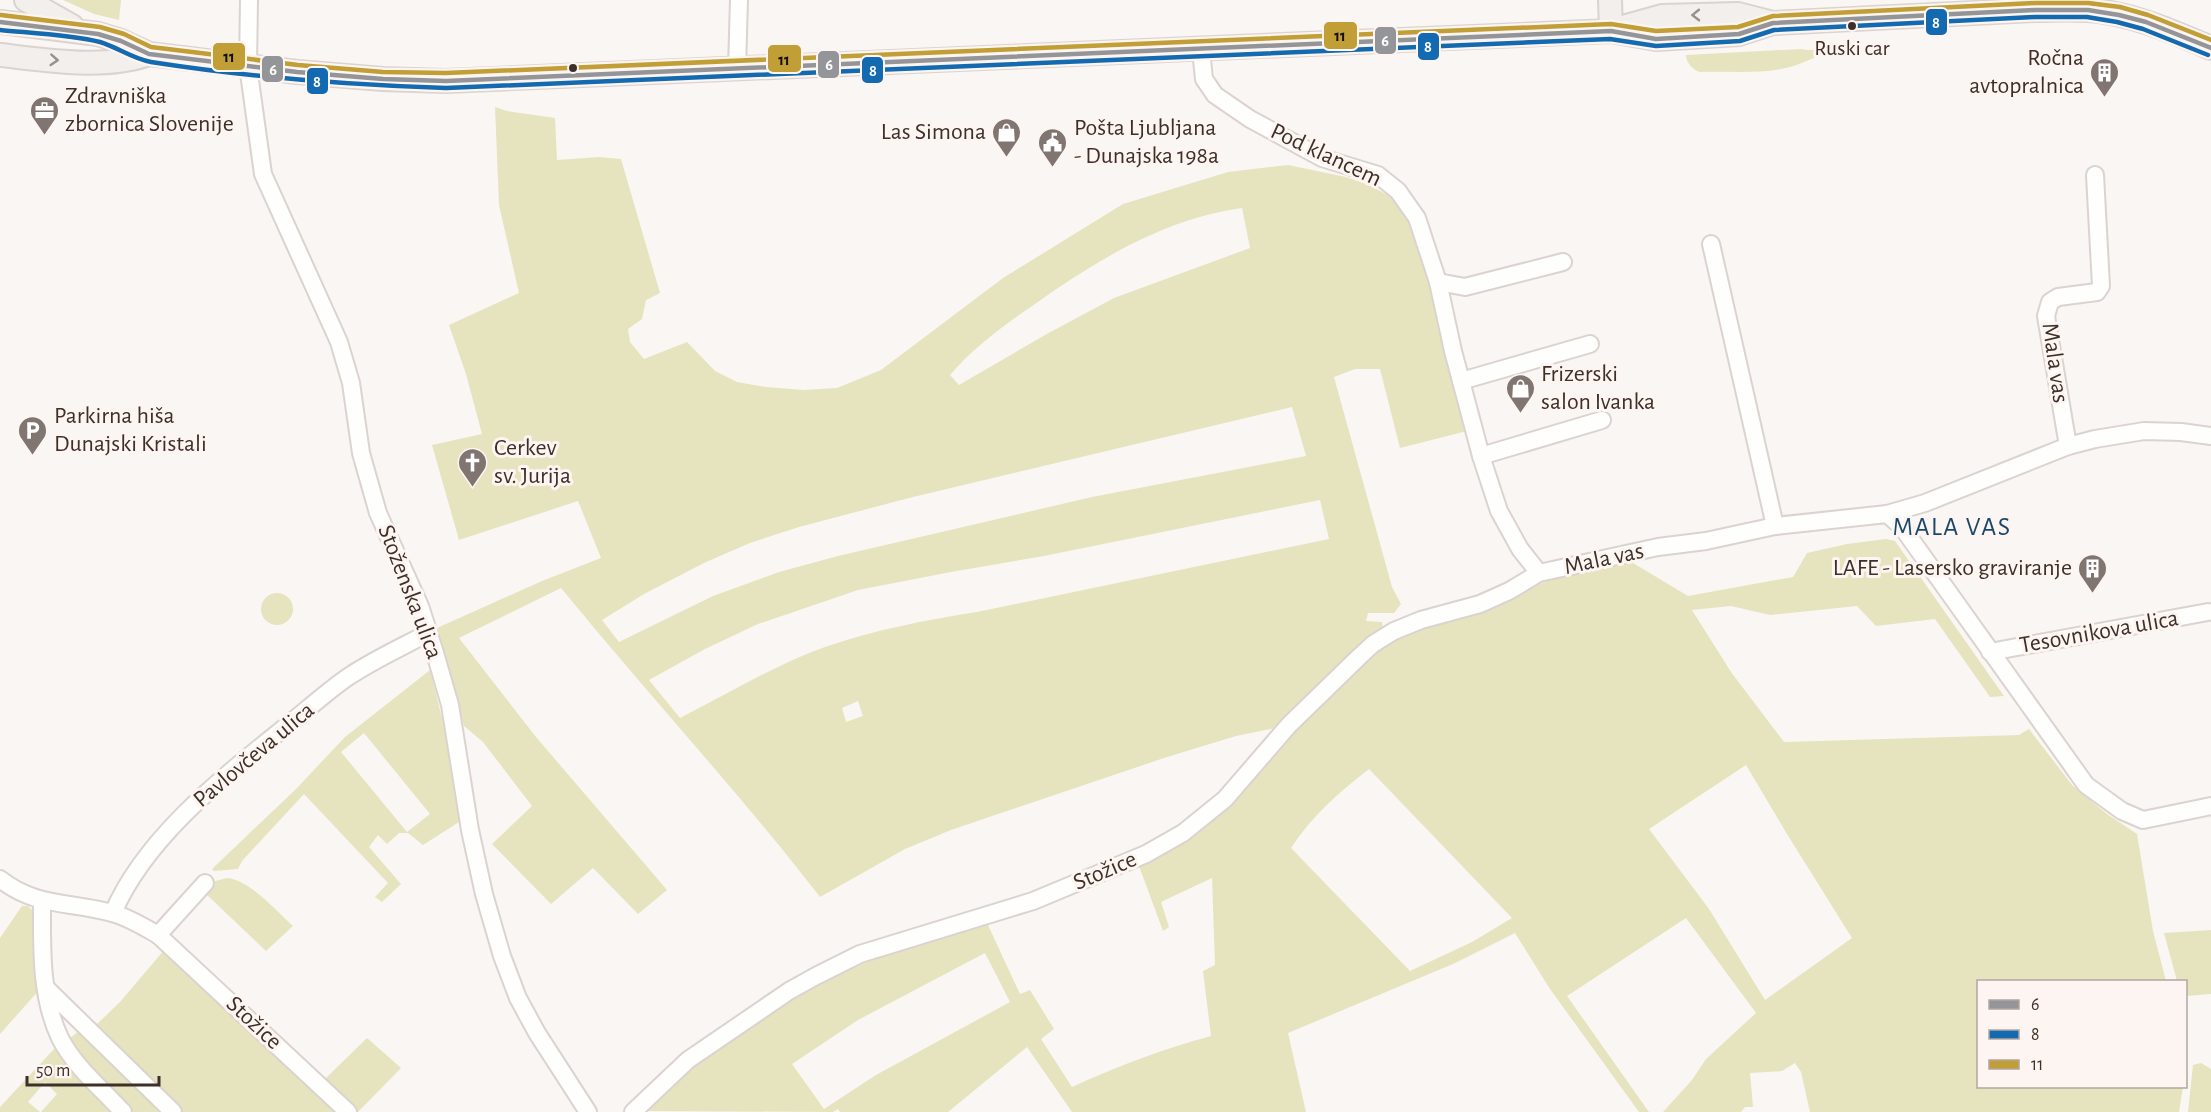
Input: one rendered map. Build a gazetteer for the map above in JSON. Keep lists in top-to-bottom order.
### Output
{
  "streets": {
    "street": [
      "Pod klancem",
      "Mala vas",
      "Stoženska ulica",
      "Tesovnikova ulica",
      "Pavlovčeva ulica",
      "Stožice"
    ]
  },
  "crossings": [
    ["Pod klancem", "Mala vas"],
    ["Pod klancem", "Stožice"],
    ["Mala vas", "Tesovnikova ulica"],
    ["Mala vas", "Stožice"],
    ["Stoženska ulica", "Pavlovčeva ulica"],
    ["Pavlovčeva ulica", "Stožice"]
  ],
  "districts": ["MALA VAS"],
  "places": {
    "other": ["Ruski car"],
    "building": ["Ročna avtopralnica", "LAFE - Lasersko graviranje"],
    "office": ["Zdravniška zbornica Slovenije"],
    "shop": ["Las Simona", "Frizerski salon Ivanka"],
    "public building": ["Pošta Ljubljana - Dunajska 198a"],
    "parking": ["Parkirna hiša Dunajski Kristali"],
    "church": ["Cerkev sv. Jurija"]
  },
  "lines": ["transit line 11", "transit line 6", "transit line 8"],
  "legend": ["6", "8", "11"],
  "scale_bar": "50 m"
}
